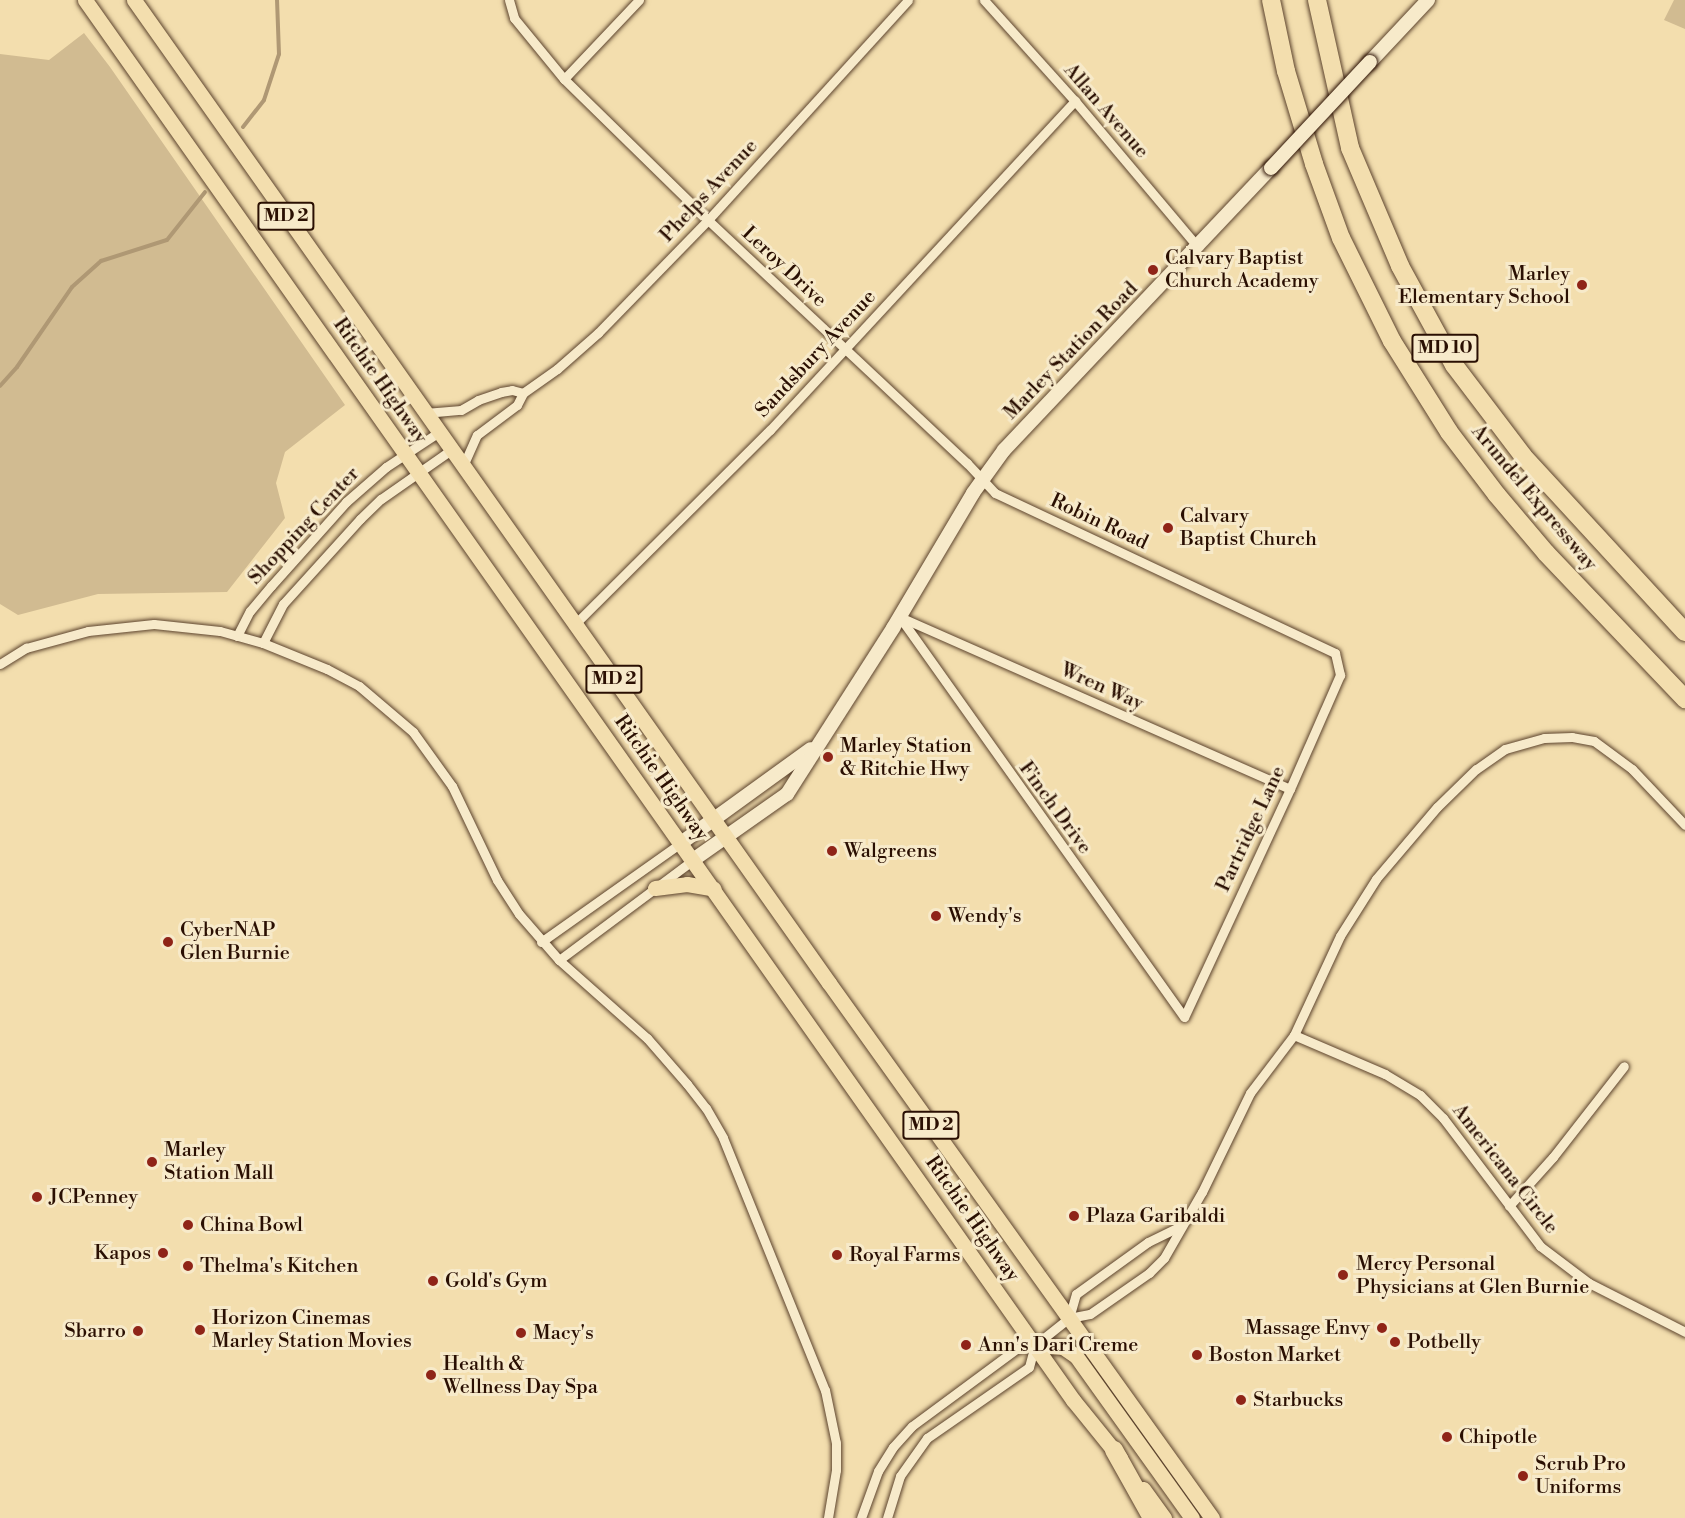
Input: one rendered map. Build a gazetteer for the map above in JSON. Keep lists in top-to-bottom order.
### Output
{
  "streets": {
    "highway": ["MD 10", "Arundel Expressway"],
    "main road": ["MD 2", "Marley Station Road", "Ritchie Highway"],
    "street": [
      "Allan Avenue",
      "Phelps Avenue",
      "Leroy Drive",
      "Sandsbury Avenue",
      "Robin Road",
      "Shopping Center",
      "Wren Way",
      "Finch Drive",
      "Partridge Lane",
      "Americana Circle"
    ]
  },
  "crossings": [
    ["Allan Avenue", "Marley Station Road"],
    ["Allan Avenue", "Sandsbury Avenue"],
    ["Phelps Avenue", "Leroy Drive"],
    ["Phelps Avenue", "Ritchie Highway"],
    ["Leroy Drive", "Marley Station Road"],
    ["Leroy Drive", "Sandsbury Avenue"],
    ["Leroy Drive", "Robin Road"],
    ["Marley Station Road", "Ritchie Highway"],
    ["Marley Station Road", "Robin Road"],
    ["Marley Station Road", "Wren Way"],
    ["Marley Station Road", "Finch Drive"],
    ["Sandsbury Avenue", "Ritchie Highway"],
    ["Ritchie Highway", "Shopping Center"],
    ["Robin Road", "Partridge Lane"],
    ["Wren Way", "Finch Drive"],
    ["Wren Way", "Partridge Lane"],
    ["Finch Drive", "Partridge Lane"]
  ],
  "places": [
    "Calvary Baptist Church Academy",
    "Marley Elementary School",
    "Calvary Baptist Church",
    "Marley Station & Ritchie Hwy",
    "Walgreens",
    "Wendy's",
    "CyberNAP Glen Burnie",
    "Marley Station Mall",
    "JCPenney",
    "Plaza Garibaldi",
    "China Bowl",
    "Kapos",
    "Royal Farms",
    "Thelma's Kitchen",
    "Mercy Personal Physicians at Glen Burnie",
    "Gold's Gym",
    "Massage Envy",
    "Horizon Cinemas Marley Station Movies",
    "Sbarro",
    "Macy's",
    "Potbelly",
    "Ann's Dari Creme",
    "Boston Market",
    "Health & Wellness Day Spa",
    "Starbucks",
    "Chipotle",
    "Scrub Pro Uniforms"
  ]
}
